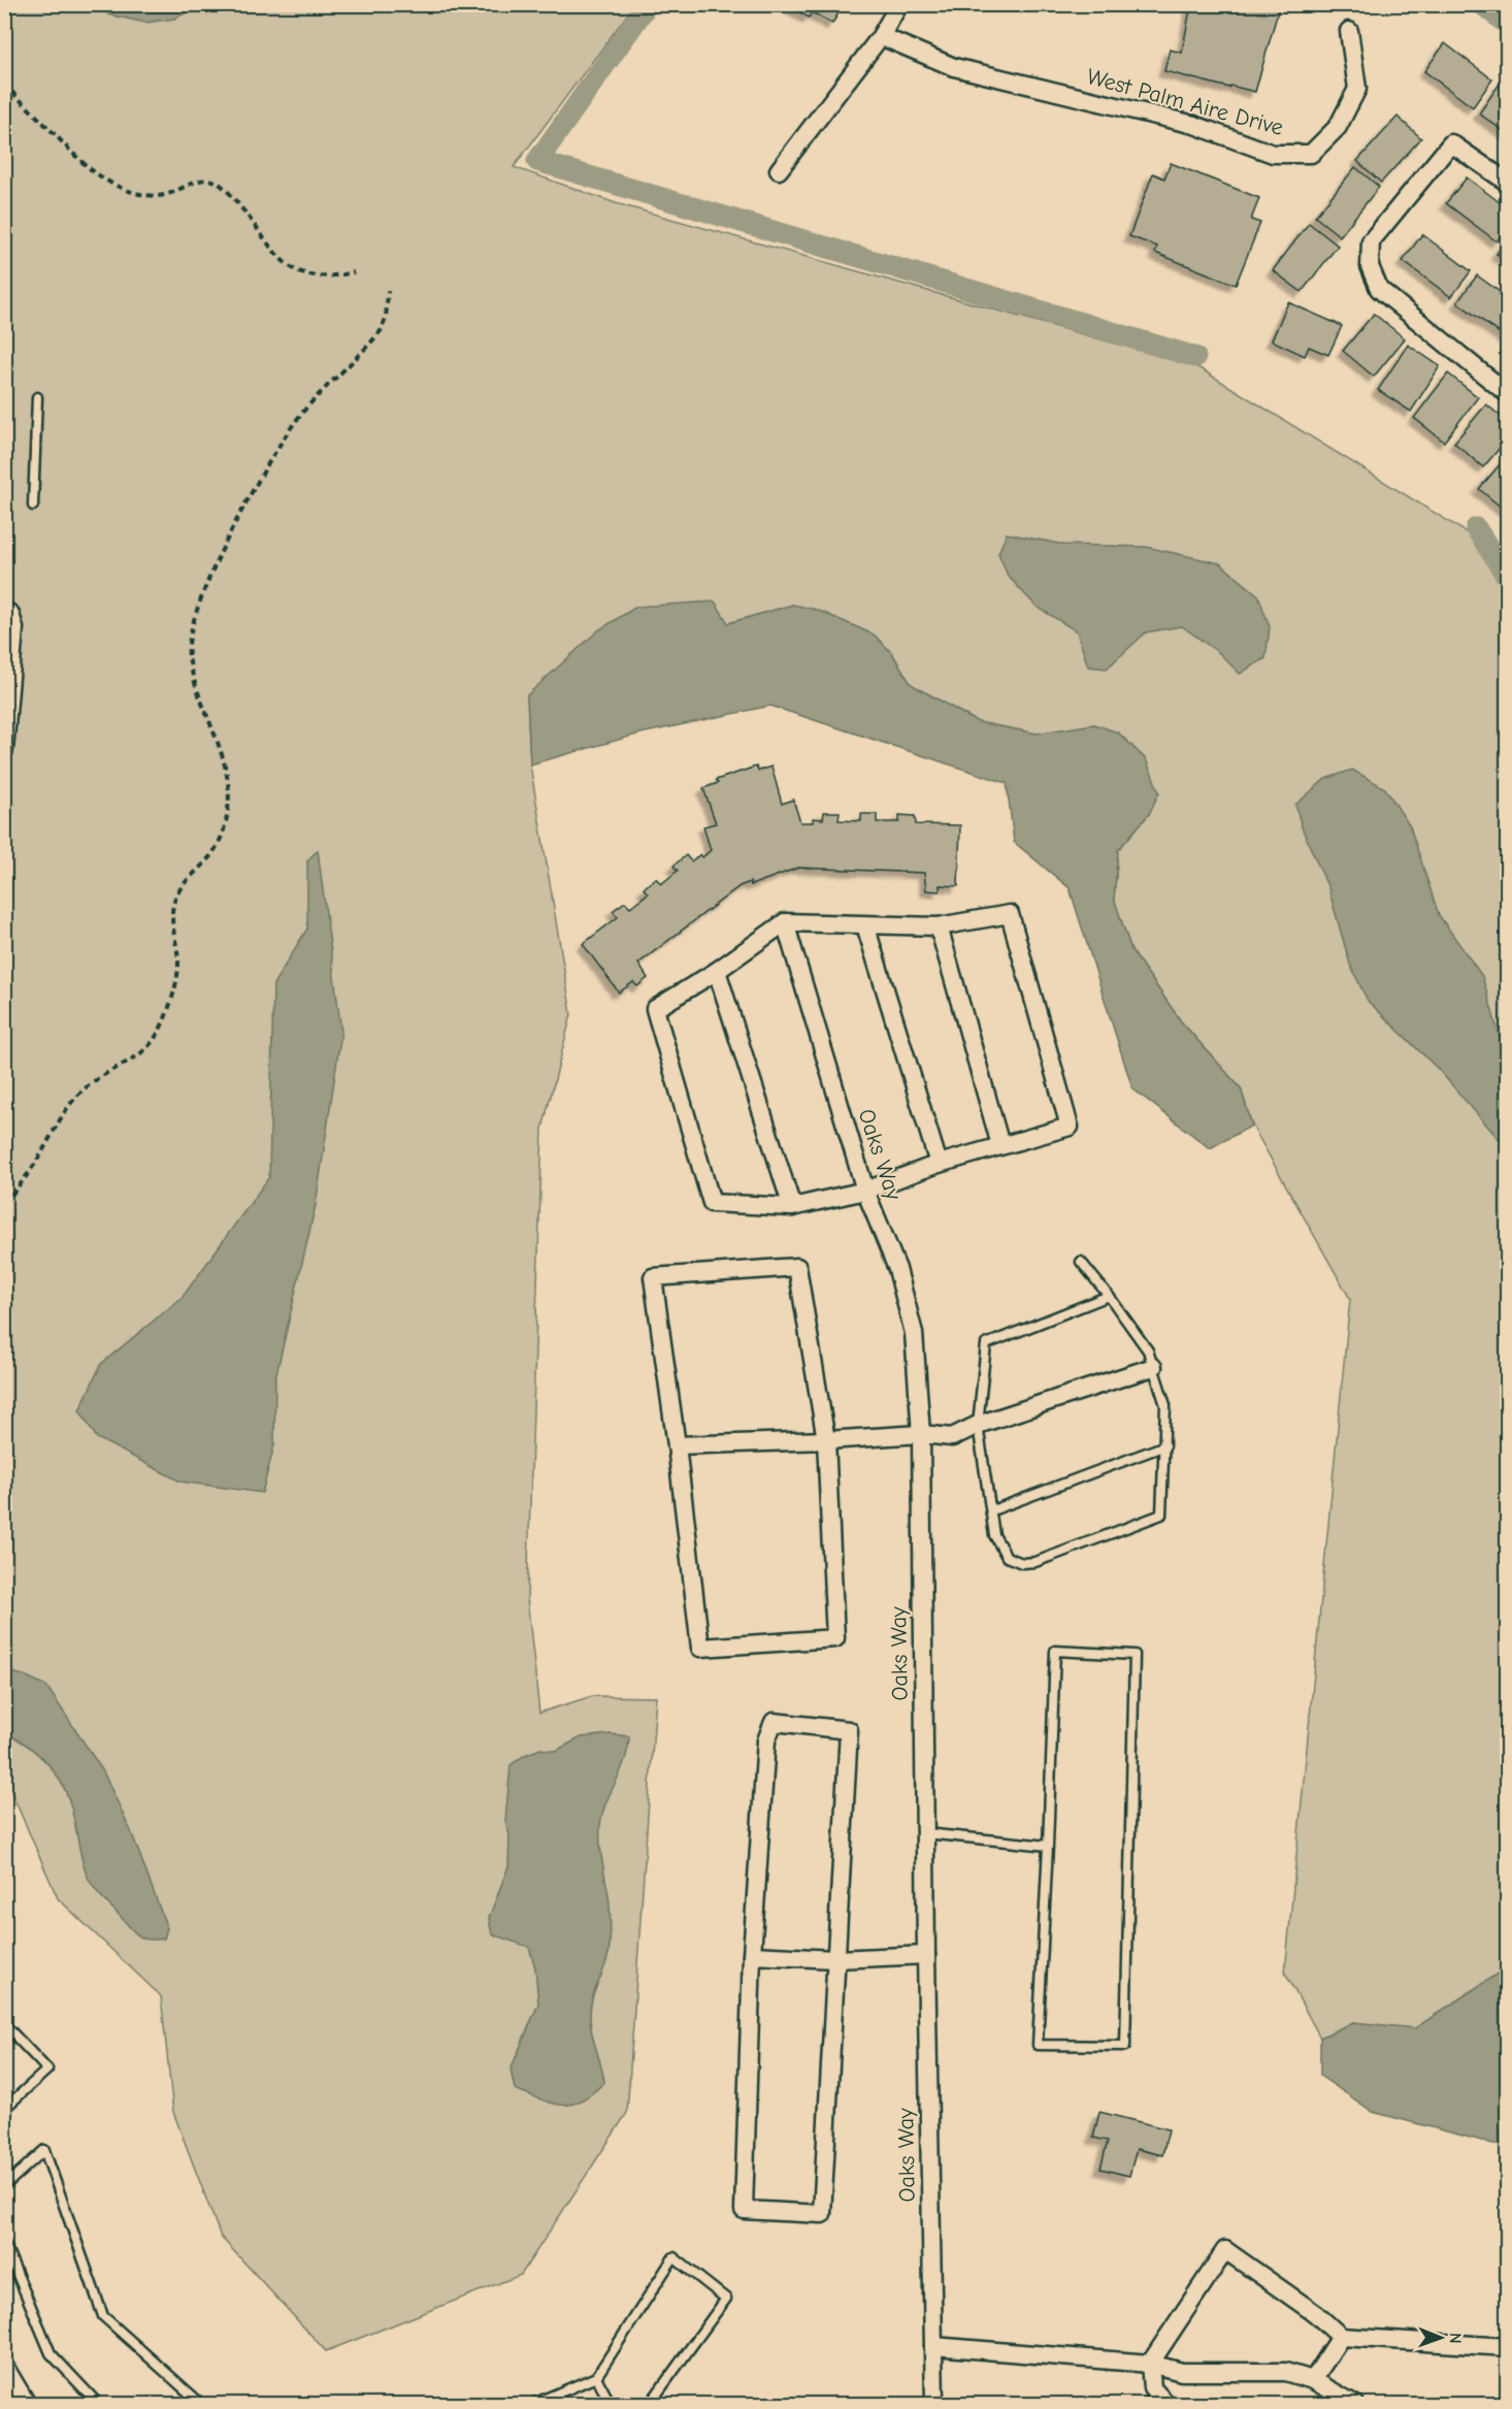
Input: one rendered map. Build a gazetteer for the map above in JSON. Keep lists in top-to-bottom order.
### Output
{
  "streets": {
    "street": ["West Palm Aire Drive", "Oaks Way"]
  },
  "north": "right"
}
